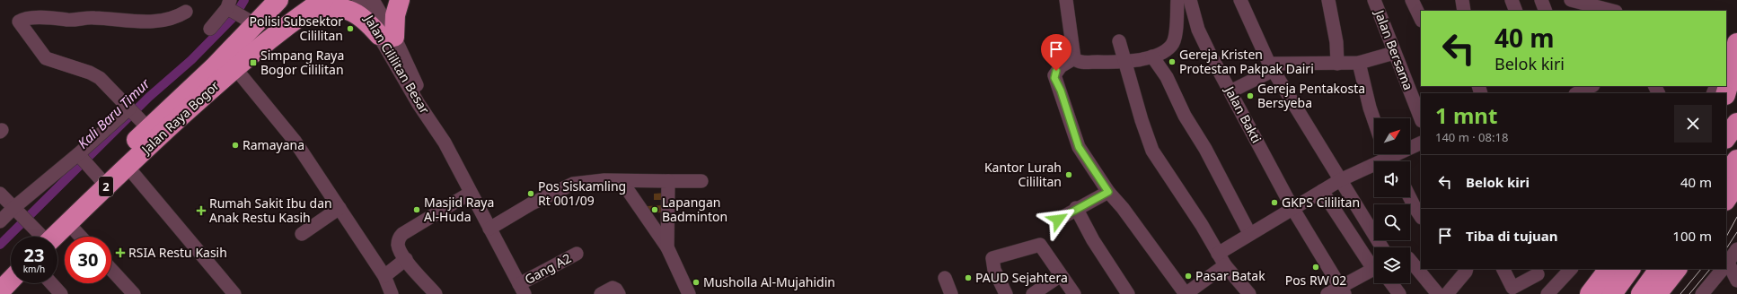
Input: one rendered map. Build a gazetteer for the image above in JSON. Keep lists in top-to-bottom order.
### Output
{
  "streets": {
    "highway": ["Jalan Raya Bogor", "2"],
    "street": [
      "Jalan Bersama",
      "Jalan Cililitan Besar",
      "Jalan Bakti",
      "Gang A2"
    ]
  },
  "crossings": [
    ["Jalan Cililitan Besar", "Gang A2"]
  ],
  "water": ["Kali Baru Timur"],
  "places": {
    "other": [
      "Polisi Subsektor Cililitan",
      "Gereja Kristen Protestan Pakpak Dairi",
      "Gereja Pentakosta Bersyeba",
      "Ramayana",
      "Kantor Lurah Cililitan",
      "Pos Siskamling Rt 001/09",
      "GKPS Cililitan",
      "Masjid Raya Al-Huda",
      "Lapangan Badminton",
      "Pos RW 02",
      "Pasar Batak",
      "PAUD Sejahtera",
      "Musholla Al-Mujahidin"
    ],
    "transit": ["Simpang Raya Bogor Cililitan"],
    "health": ["Rumah Sakit Ibu dan Anak Restu Kasih", "RSIA Restu Kasih"]
  },
  "north": "top right",
  "page": {
    "turn": ["40 m", "Belok kiri"],
    "heading": ["1 mnt", "140 m · 08:18"],
    "list": [
      {
        "name": "Belok kiri",
        "value": "40 m"
      },
      {
        "name": "Tiba di tujuan",
        "value": "100 m"
      }
    ],
    "speed": "23 km/h",
    "limit": "30"
  }
}
